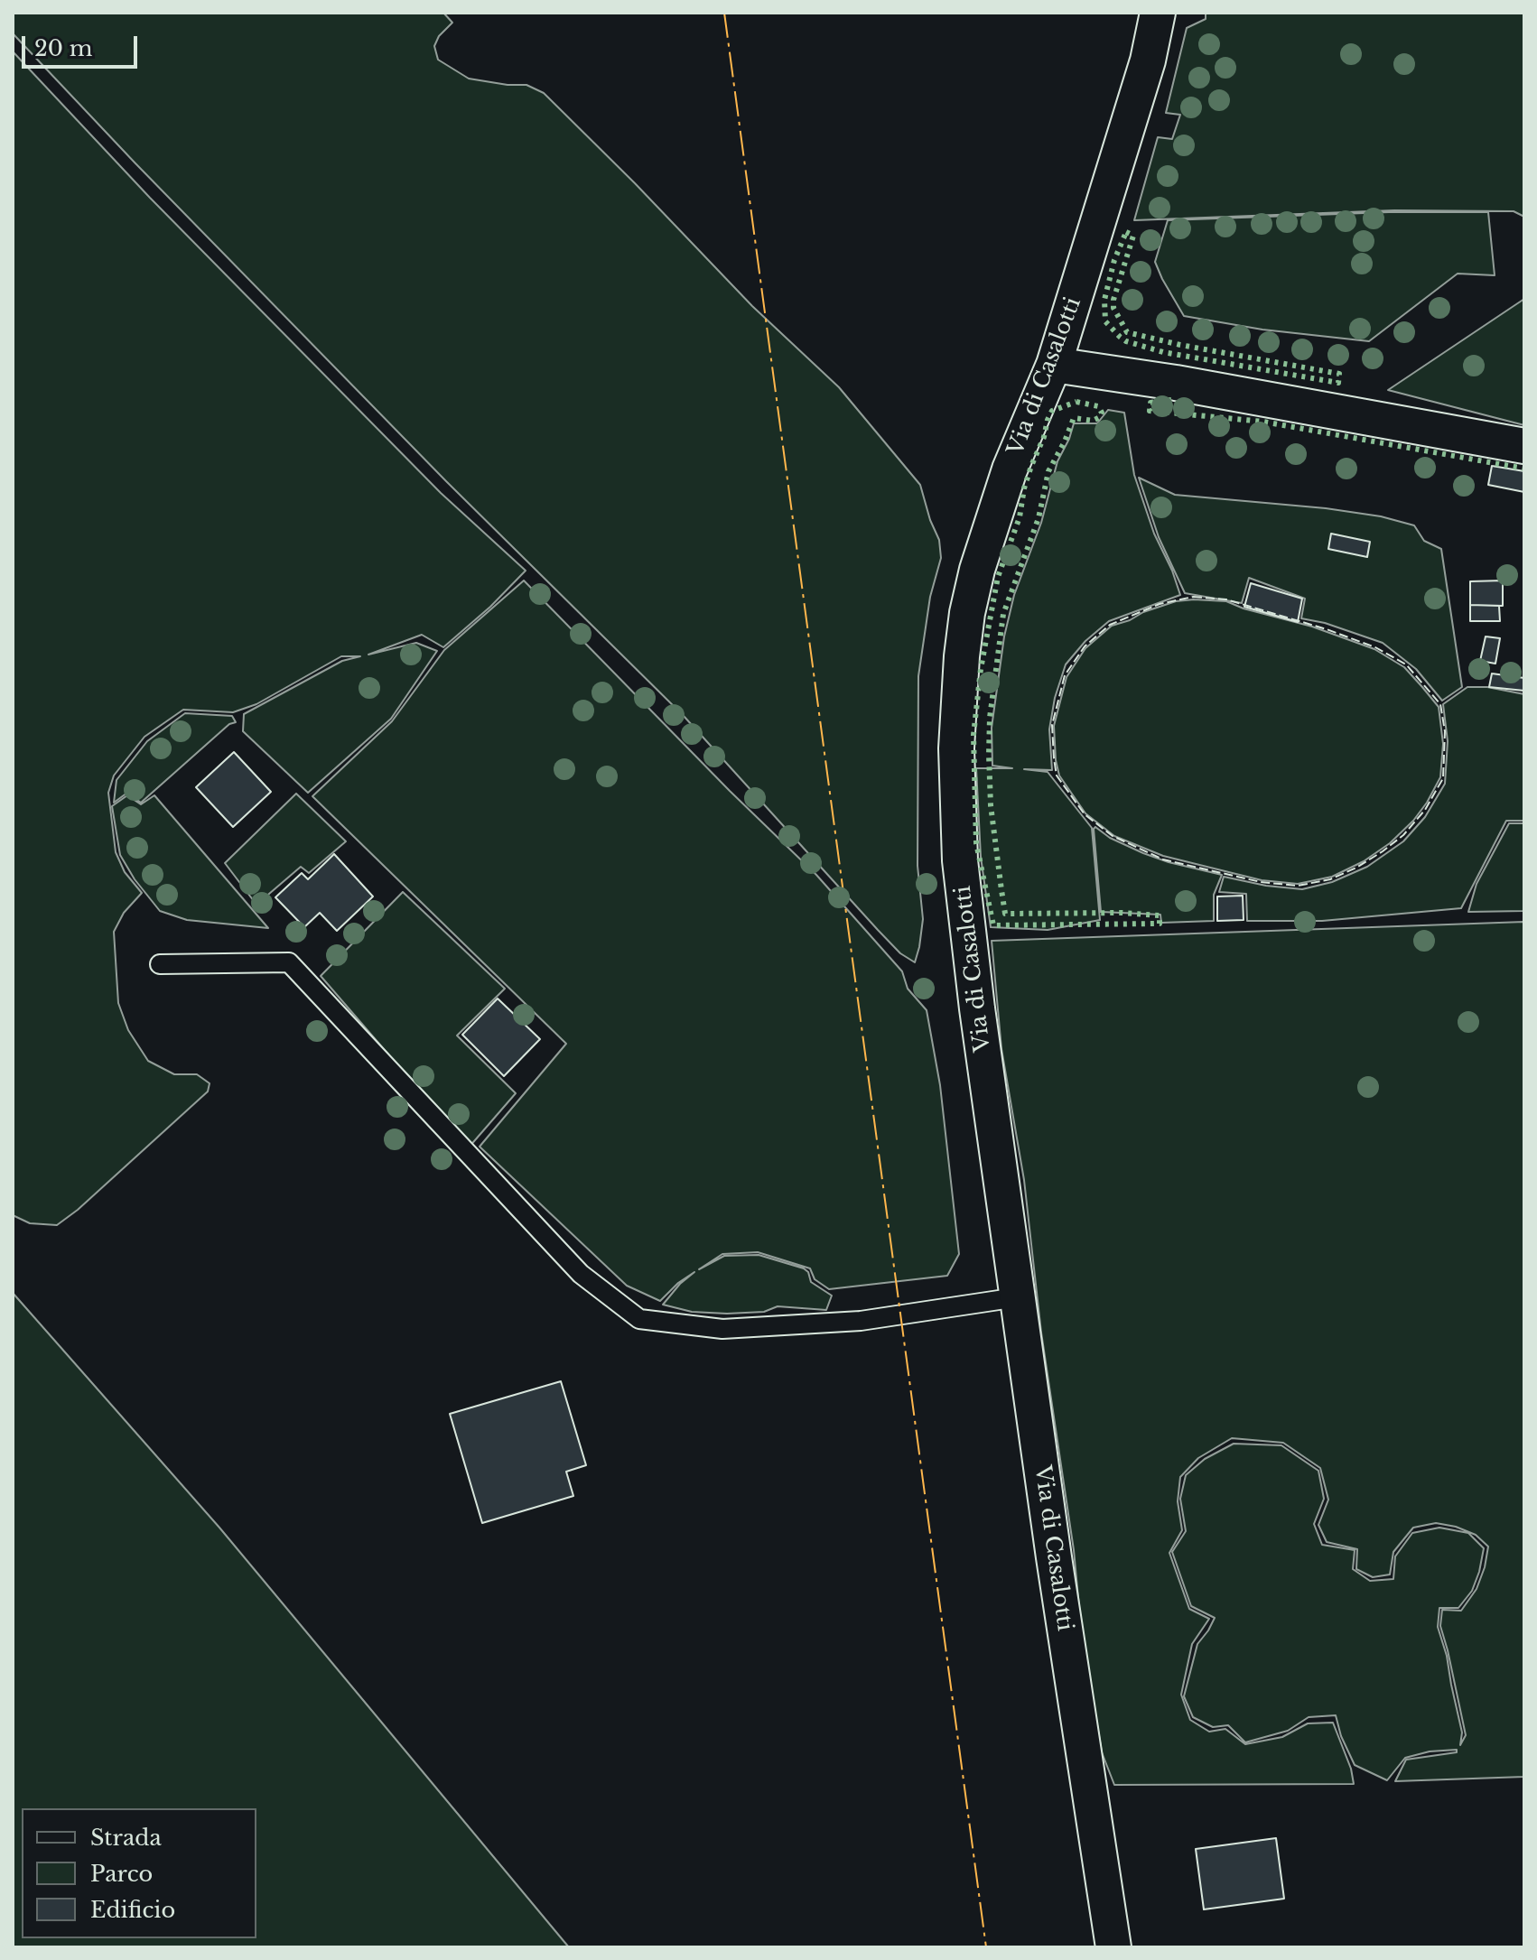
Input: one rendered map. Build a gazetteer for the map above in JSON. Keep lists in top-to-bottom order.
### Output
{
  "streets": {
    "street": ["Via di Casalotti"]
  },
  "legend": ["Strada", "Parco", "Edificio"],
  "scale_bar": "20 m"
}
